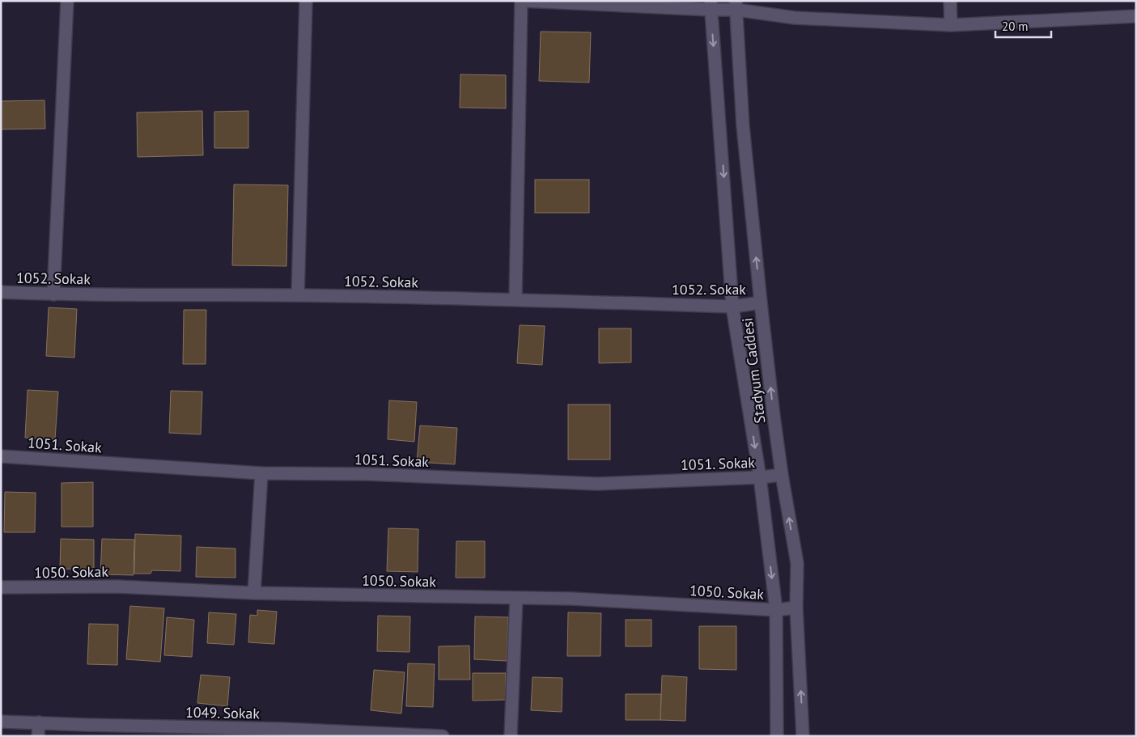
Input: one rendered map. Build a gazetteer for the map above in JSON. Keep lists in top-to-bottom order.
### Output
{
  "streets": {
    "street": [
      "1052. Sokak",
      "Stadyum Caddesi",
      "1051. Sokak",
      "1050. Sokak",
      "1049. Sokak"
    ]
  },
  "crossings": [
    ["1052. Sokak", "Stadyum Caddesi"],
    ["Stadyum Caddesi", "1051. Sokak"],
    ["Stadyum Caddesi", "1050. Sokak"]
  ],
  "scale_bar": "20 m"
}
